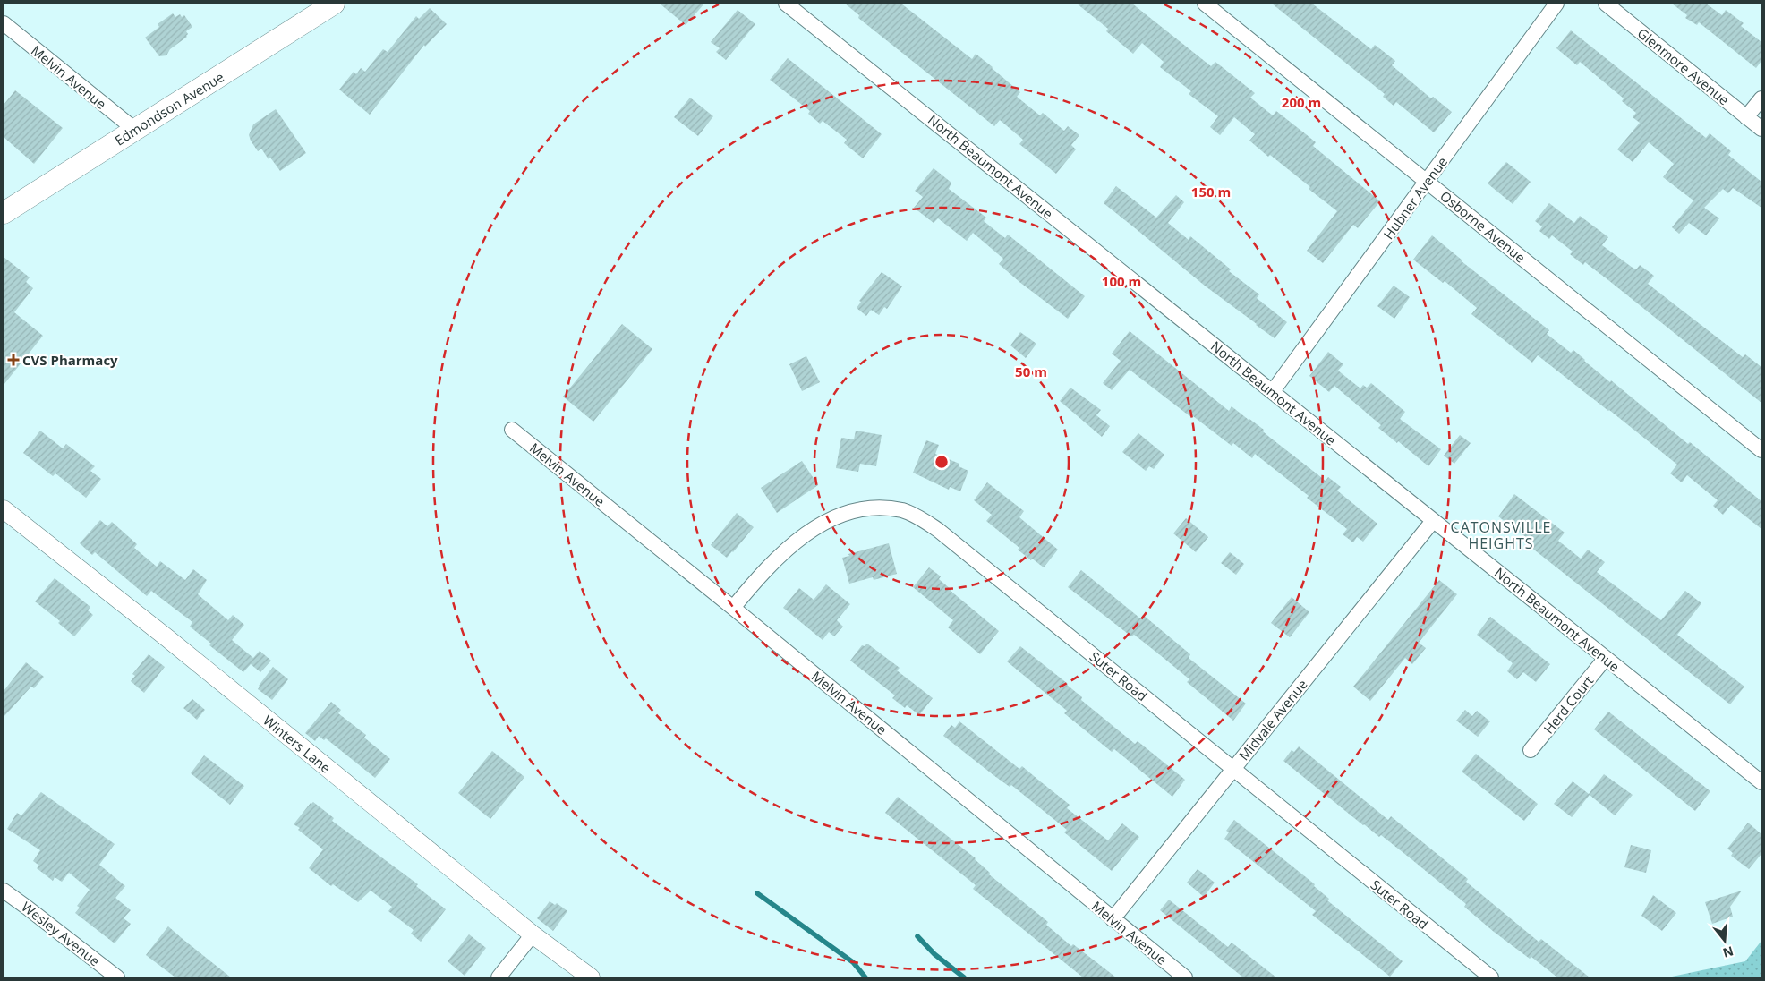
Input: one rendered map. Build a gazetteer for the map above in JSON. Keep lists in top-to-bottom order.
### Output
{
  "streets": {
    "main road": ["Edmondson Avenue"],
    "street": [
      "Glenmore Avenue",
      "Melvin Avenue",
      "North Beaumont Avenue",
      "Hubner Avenue",
      "Osborne Avenue",
      "Suter Road",
      "Herd Court",
      "Midvale Avenue",
      "Winters Lane",
      "Wesley Avenue"
    ]
  },
  "crossings": [
    ["Melvin Avenue", "Edmondson Avenue"],
    ["Melvin Avenue", "Suter Road"],
    ["Melvin Avenue", "Midvale Avenue"],
    ["North Beaumont Avenue", "Hubner Avenue"],
    ["North Beaumont Avenue", "Herd Court"],
    ["North Beaumont Avenue", "Midvale Avenue"],
    ["Hubner Avenue", "Osborne Avenue"],
    ["Suter Road", "Midvale Avenue"]
  ],
  "districts": ["CATONSVILLE HEIGHTS"],
  "places": {
    "health": ["CVS Pharmacy"]
  },
  "north": "bottom",
  "rings": [
    "200 m",
    "150 m",
    "100 m",
    "50 m"
  ]
}
